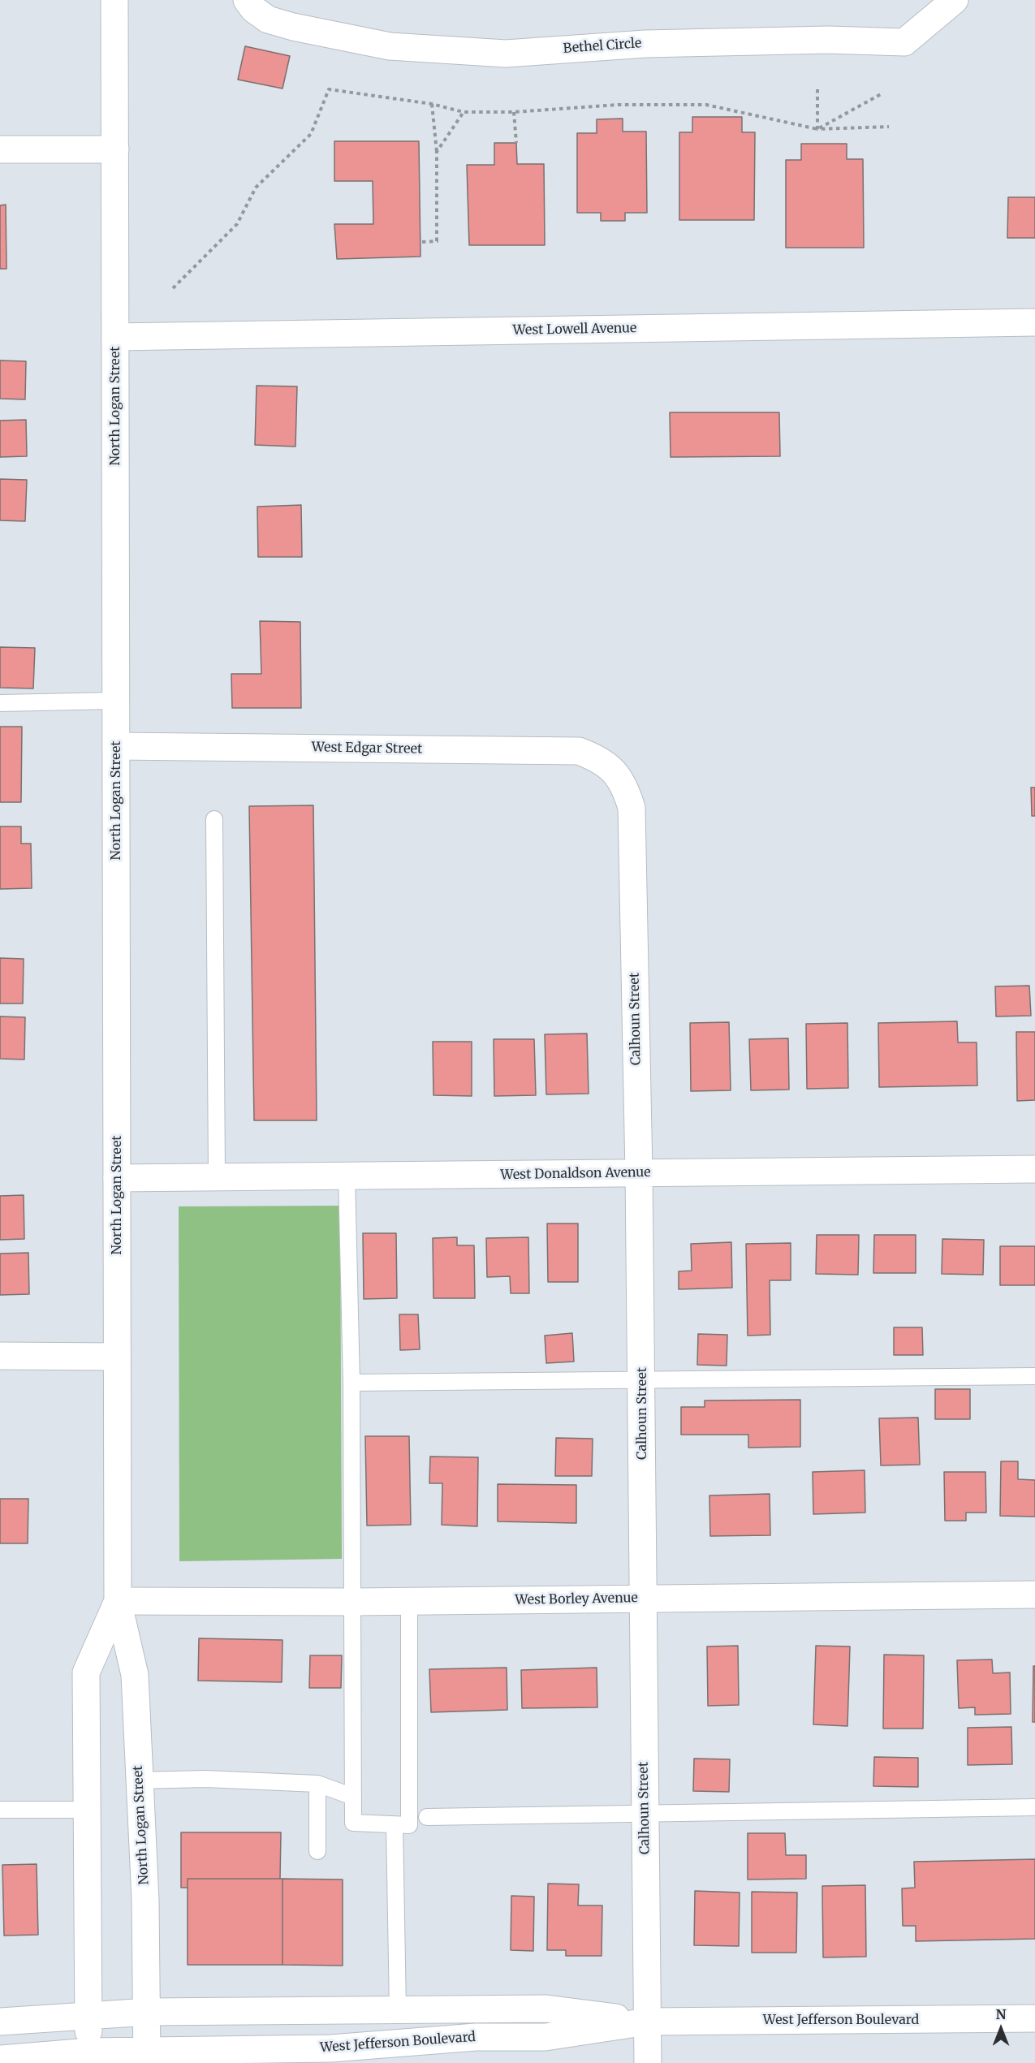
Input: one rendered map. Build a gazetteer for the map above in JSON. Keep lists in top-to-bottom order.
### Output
{
  "streets": {
    "street": [
      "Bethel Circle",
      "West Lowell Avenue",
      "North Logan Street",
      "West Edgar Street",
      "Calhoun Street",
      "West Donaldson Avenue",
      "West Borley Avenue",
      "West Jefferson Boulevard"
    ]
  },
  "crossings": [
    ["West Lowell Avenue", "North Logan Street"],
    ["North Logan Street", "West Edgar Street"],
    ["North Logan Street", "West Donaldson Avenue"],
    ["North Logan Street", "West Borley Avenue"],
    ["North Logan Street", "West Jefferson Boulevard"],
    ["West Edgar Street", "Calhoun Street"],
    ["Calhoun Street", "West Donaldson Avenue"],
    ["Calhoun Street", "West Borley Avenue"],
    ["Calhoun Street", "West Jefferson Boulevard"]
  ],
  "north": "top"
}
